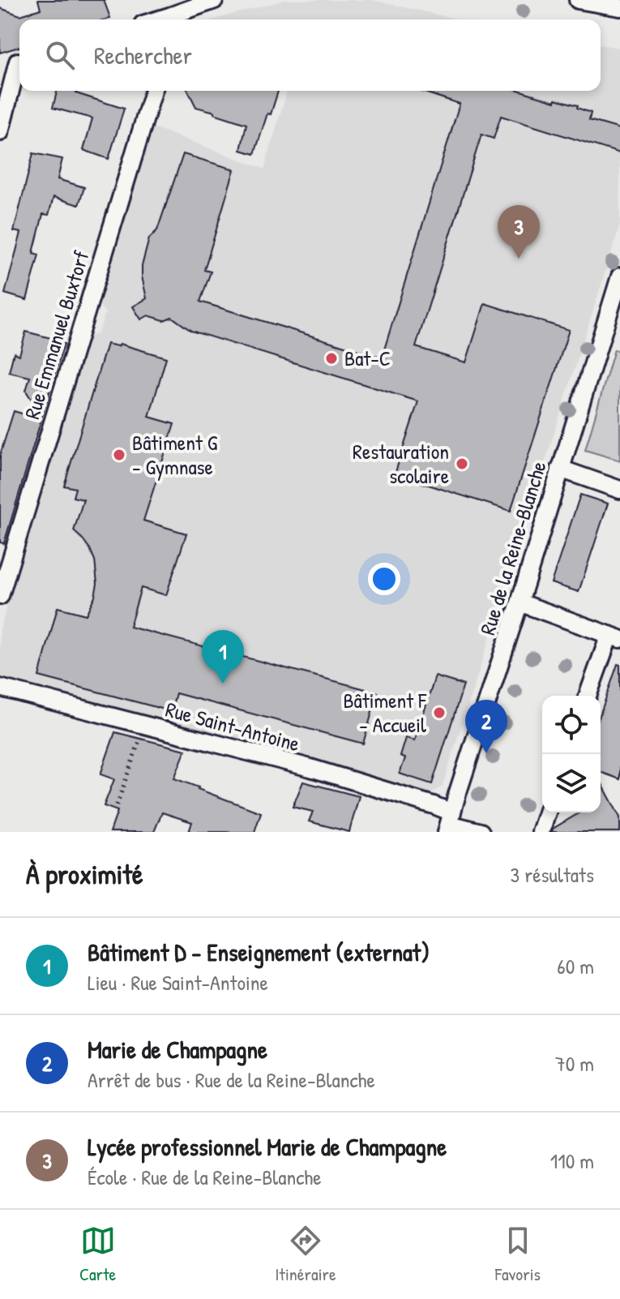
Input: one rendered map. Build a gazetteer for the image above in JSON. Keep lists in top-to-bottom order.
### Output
{
  "streets": {
    "street": ["Rue Emmanuel Buxtorf", "Rue de la Reine-Blanche", "Rue Saint-Antoine"]
  },
  "crossings": [
    ["Rue de la Reine-Blanche", "Rue Saint-Antoine"]
  ],
  "places": [
    "Bat-C",
    "Bâtiment G - Gymnase",
    "Restauration scolaire",
    "Bâtiment F - Accueil"
  ],
  "page": {
    "search": "Rechercher",
    "pins": ["3", "1", "2"],
    "heading": ["À proximité", "3 résultats"],
    "list": [
      {
        "mark": "1",
        "name": "Bâtiment D - Enseignement (externat)",
        "note": "Lieu · Rue Saint-Antoine",
        "value": "60 m"
      },
      {
        "mark": "2",
        "name": "Marie de Champagne",
        "note": "Arrêt de bus · Rue de la Reine-Blanche",
        "value": "70 m"
      },
      {
        "mark": "3",
        "name": "Lycée professionnel Marie de Champagne",
        "note": "École · Rue de la Reine-Blanche",
        "value": "110 m"
      }
    ],
    "nav": ["Carte", "Itinéraire", "Favoris"]
  }
}
